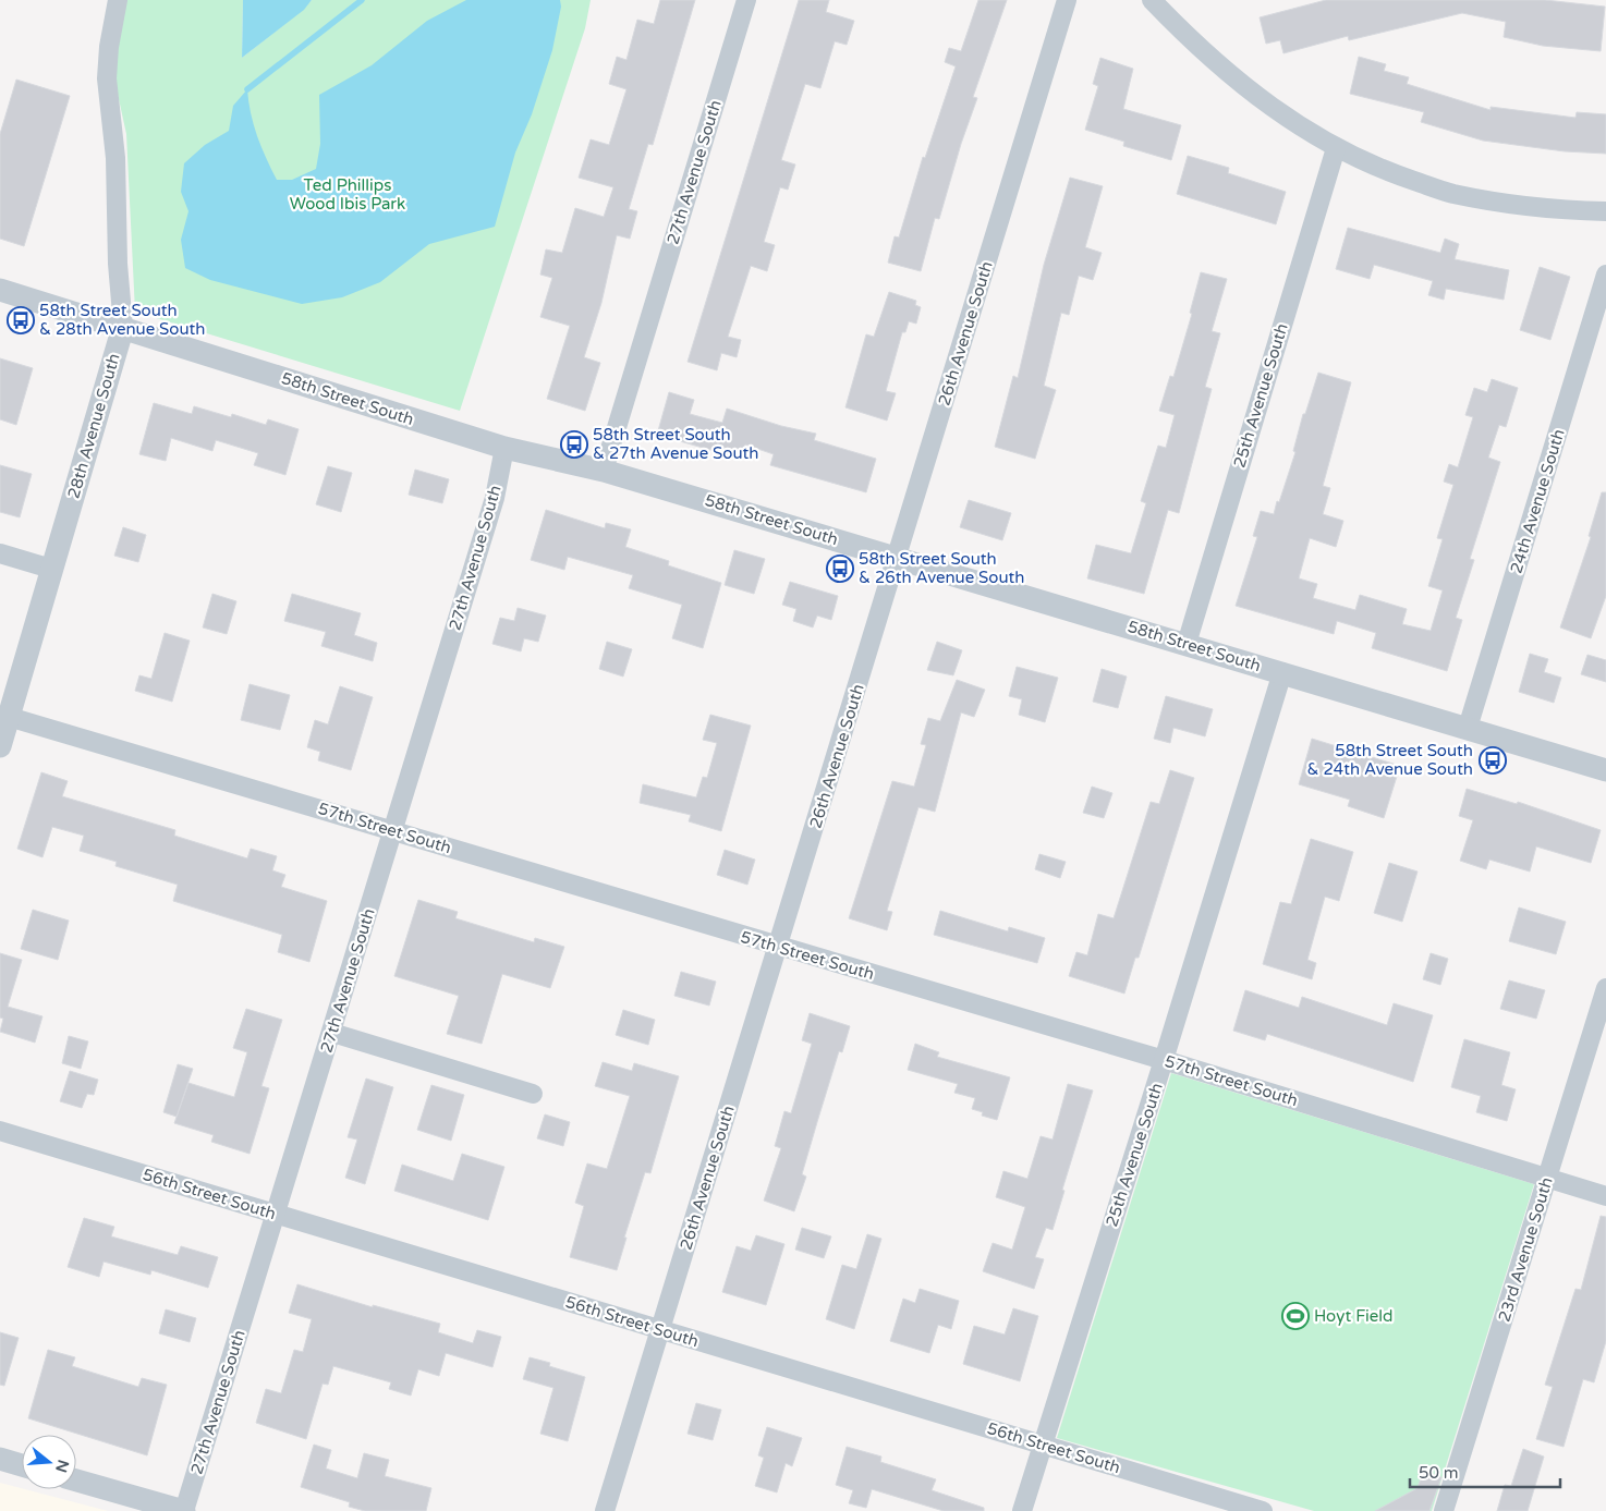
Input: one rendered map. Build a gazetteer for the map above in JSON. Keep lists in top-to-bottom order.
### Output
{
  "streets": {
    "street": [
      "27th Avenue South",
      "26th Avenue South",
      "25th Avenue South",
      "58th Street South",
      "28th Avenue South",
      "24th Avenue South",
      "57th Street South",
      "56th Street South",
      "23rd Avenue South"
    ]
  },
  "crossings": [
    ["27th Avenue South", "58th Street South"],
    ["27th Avenue South", "57th Street South"],
    ["27th Avenue South", "56th Street South"],
    ["26th Avenue South", "58th Street South"],
    ["26th Avenue South", "57th Street South"],
    ["26th Avenue South", "56th Street South"],
    ["25th Avenue South", "58th Street South"],
    ["25th Avenue South", "57th Street South"],
    ["25th Avenue South", "56th Street South"],
    ["58th Street South", "28th Avenue South"],
    ["58th Street South", "24th Avenue South"],
    ["28th Avenue South", "57th Street South"],
    ["57th Street South", "23rd Avenue South"]
  ],
  "parks": ["Ted Phillips Wood Ibis Park"],
  "places": {
    "bus stop": [
      "58th Street South & 28th Avenue South",
      "58th Street South & 27th Avenue South",
      "58th Street South & 26th Avenue South",
      "58th Street South & 24th Avenue South"
    ],
    "sports": ["Hoyt Field"]
  },
  "scale_bar": "50 m",
  "north": "right"
}
